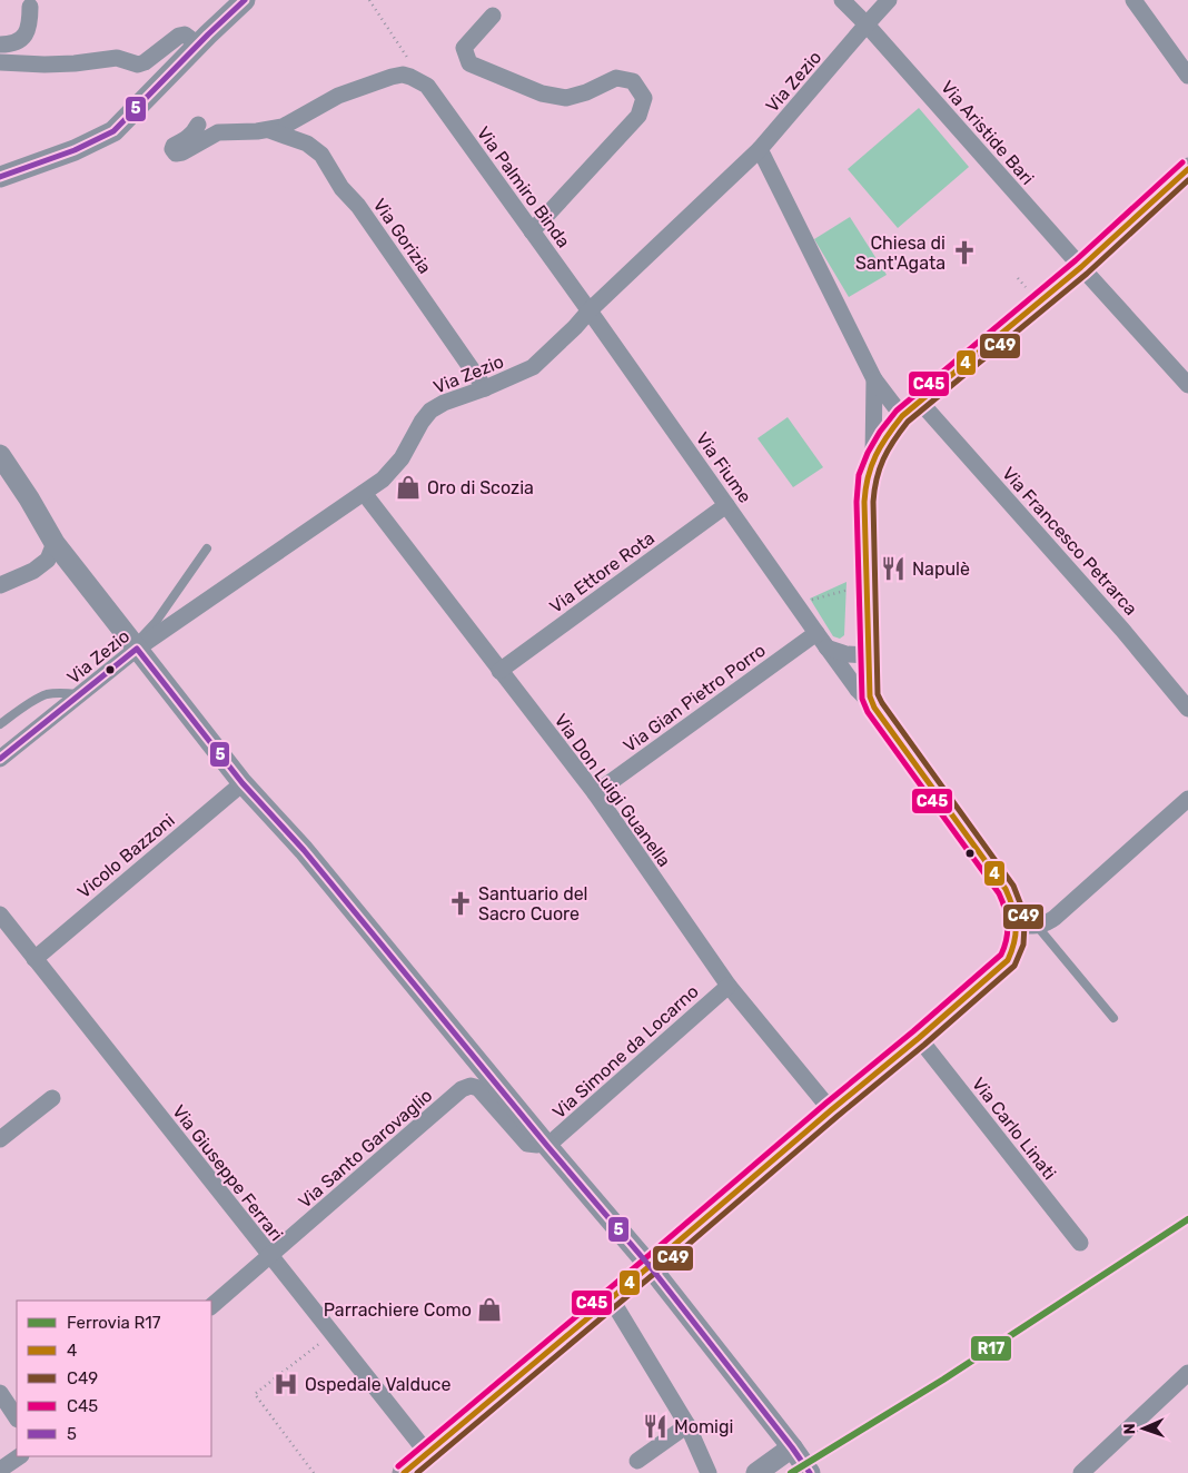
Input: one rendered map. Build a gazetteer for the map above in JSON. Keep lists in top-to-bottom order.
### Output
{
  "streets": {
    "street": [
      "Via Zezio",
      "Via Aristide Bari",
      "Via Palmiro Binda",
      "Via Gorizia",
      "Via Fiume",
      "Via Francesco Petrarca",
      "Via Ettore Rota",
      "Via Gian Pietro Porro",
      "Via Don Luigi Guanella",
      "Vicolo Bazzoni",
      "Via Simone da Locarno",
      "Via Carlo Linati",
      "Via Santo Garovaglio",
      "Via Giuseppe Ferrari"
    ]
  },
  "crossings": [
    ["Via Zezio", "Via Aristide Bari"],
    ["Via Zezio", "Via Palmiro Binda"],
    ["Via Zezio", "Via Gorizia"],
    ["Via Zezio", "Via Fiume"],
    ["Via Zezio", "Via Francesco Petrarca"],
    ["Via Zezio", "Via Don Luigi Guanella"],
    ["Via Palmiro Binda", "Via Gorizia"],
    ["Via Palmiro Binda", "Via Fiume"],
    ["Via Fiume", "Via Ettore Rota"],
    ["Via Fiume", "Via Gian Pietro Porro"],
    ["Via Ettore Rota", "Via Don Luigi Guanella"],
    ["Via Gian Pietro Porro", "Via Don Luigi Guanella"],
    ["Via Don Luigi Guanella", "Via Simone da Locarno"],
    ["Vicolo Bazzoni", "Via Giuseppe Ferrari"],
    ["Via Simone da Locarno", "Via Santo Garovaglio"],
    ["Via Santo Garovaglio", "Via Giuseppe Ferrari"]
  ],
  "places": {
    "church": ["Chiesa di Sant'Agata", "Santuario del Sacro Cuore"],
    "shop": ["Oro di Scozia", "Parrachiere Como"],
    "restaurant": ["Napulè", "Momigi"],
    "hospital": ["Ospedale Valduce"]
  },
  "lines": [
    "transit line 5",
    "transit line C45",
    "transit line 4",
    "transit line C49",
    "rail line R17"
  ],
  "legend": [
    "Ferrovia R17",
    "4",
    "C49",
    "C45",
    "5"
  ],
  "north": "left"
}
